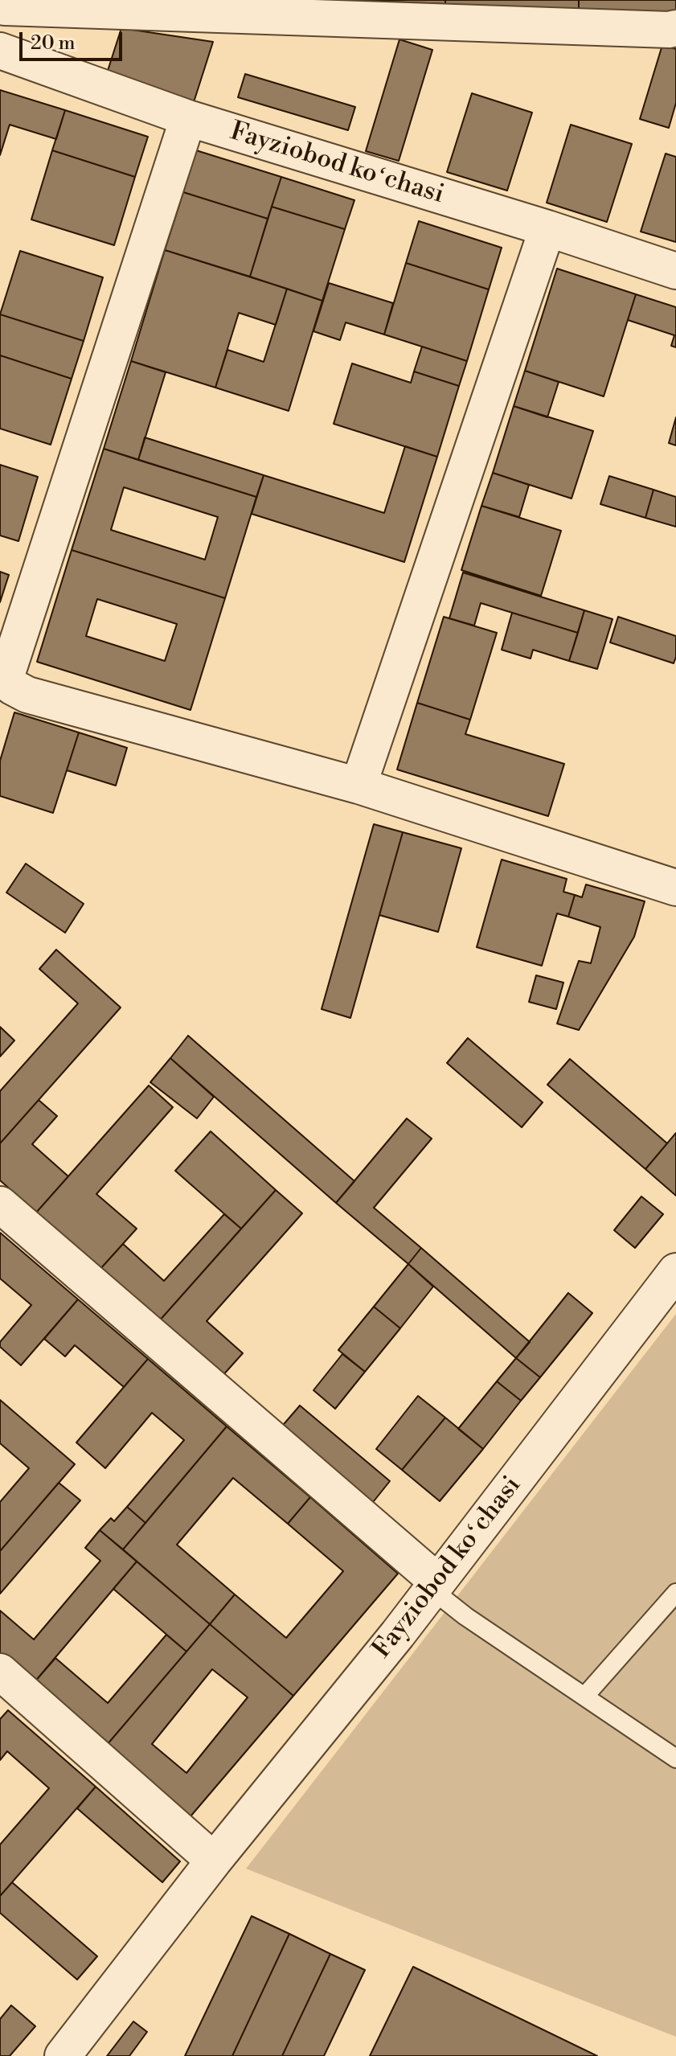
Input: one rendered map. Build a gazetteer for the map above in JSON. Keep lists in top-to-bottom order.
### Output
{
  "streets": {
    "street": ["Fayziobod koʻchasi"]
  },
  "scale_bar": "20 m"
}
